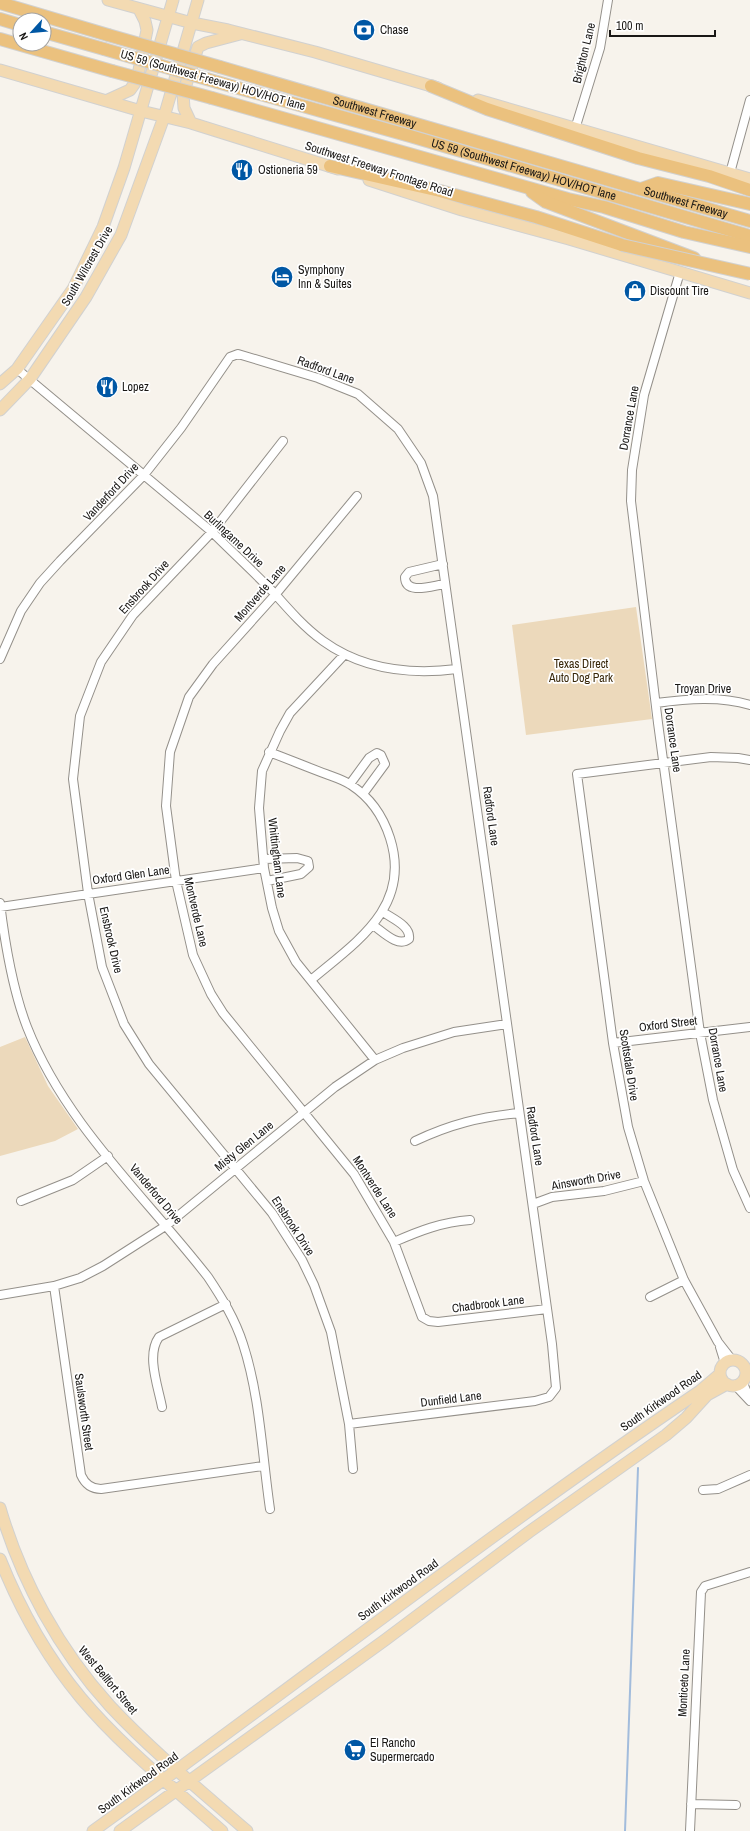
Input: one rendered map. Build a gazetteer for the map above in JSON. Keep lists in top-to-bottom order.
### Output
{
  "streets": {
    "highway": ["US 59 (Southwest Freeway) HOV/HOT lane", "Southwest Freeway"],
    "main road": [
      "Southwest Freeway Frontage Road",
      "South Wilcrest Drive",
      "South Kirkwood Road",
      "West Bellfort Street"
    ],
    "street": [
      "Brighton Lane",
      "Radford Lane",
      "Dorrance Lane",
      "Vanderford Drive",
      "Burlingame Drive",
      "Ensbrook Drive",
      "Montverde Lane",
      "Troyan Drive",
      "Whittingham Lane",
      "Oxford Glen Lane",
      "Oxford Street",
      "Scottsdale Drive",
      "Misty Glen Lane",
      "Ainsworth Drive",
      "Chadbrook Lane",
      "Dunfield Lane",
      "Saulsworth Street",
      "Monticeto Lane"
    ]
  },
  "crossings": [
    ["Southwest Freeway Frontage Road", "South Wilcrest Drive"],
    ["Southwest Freeway Frontage Road", "Dorrance Lane"],
    ["South Wilcrest Drive", "Burlingame Drive"],
    ["Radford Lane", "Vanderford Drive"],
    ["Radford Lane", "Burlingame Drive"],
    ["Radford Lane", "Misty Glen Lane"],
    ["Radford Lane", "Ainsworth Drive"],
    ["Radford Lane", "Chadbrook Lane"],
    ["Radford Lane", "Dunfield Lane"],
    ["Dorrance Lane", "Troyan Drive"],
    ["Dorrance Lane", "Oxford Street"],
    ["Dorrance Lane", "Scottsdale Drive"],
    ["Vanderford Drive", "Burlingame Drive"],
    ["Vanderford Drive", "Oxford Glen Lane"],
    ["Vanderford Drive", "Misty Glen Lane"],
    ["Vanderford Drive", "Saulsworth Street"],
    ["Burlingame Drive", "Ensbrook Drive"],
    ["Burlingame Drive", "Montverde Lane"],
    ["Burlingame Drive", "Whittingham Lane"],
    ["Ensbrook Drive", "Oxford Glen Lane"],
    ["Ensbrook Drive", "Misty Glen Lane"],
    ["Ensbrook Drive", "Dunfield Lane"],
    ["Montverde Lane", "Oxford Glen Lane"],
    ["Montverde Lane", "Misty Glen Lane"],
    ["Montverde Lane", "Chadbrook Lane"],
    ["Whittingham Lane", "Oxford Glen Lane"],
    ["Whittingham Lane", "Misty Glen Lane"],
    ["Oxford Street", "Scottsdale Drive"],
    ["Scottsdale Drive", "Ainsworth Drive"],
    ["Misty Glen Lane", "Saulsworth Street"],
    ["South Kirkwood Road", "West Bellfort Street"]
  ],
  "parks": ["Texas Direct Auto Dog Park"],
  "places": {
    "bank": ["Chase"],
    "restaurant": ["Ostioneria 59", "Lopez"],
    "hotel": ["Symphony Inn & Suites"],
    "shop": ["Discount Tire"],
    "supermarket": ["El Rancho Supermercado"]
  },
  "scale_bar": "100 m",
  "north": "bottom left"
}
